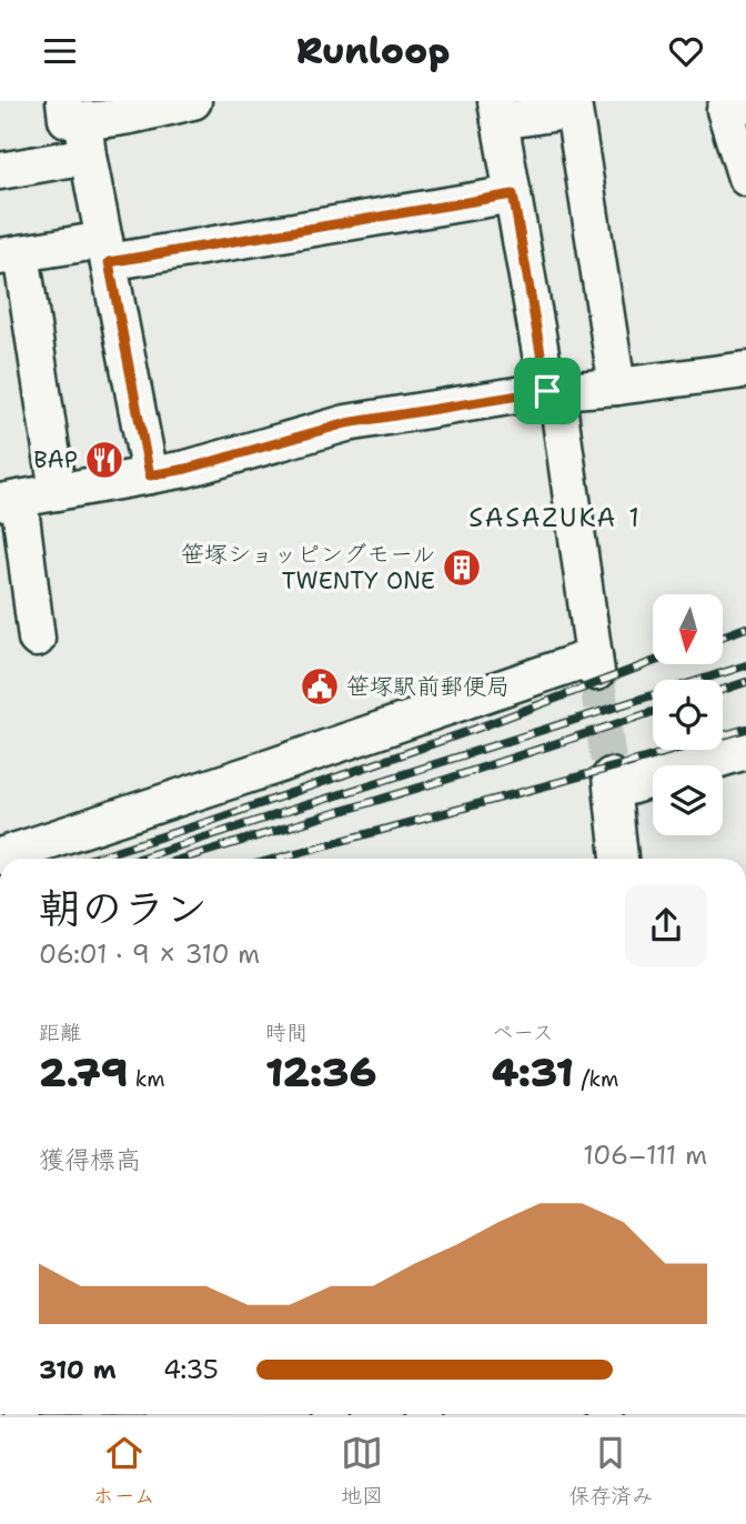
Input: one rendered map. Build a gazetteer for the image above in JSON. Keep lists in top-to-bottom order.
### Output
{
  "districts": ["SASAZUKA 1"],
  "places": {
    "restaurant": ["BAP"],
    "building": ["笹塚ショッピングモール TWENTY ONE"],
    "public building": ["笹塚駅前郵便局"]
  },
  "north": "bottom",
  "page": {
    "header": "Runloop",
    "heading": ["朝のラン", "06:01 · 9 × 310 m"],
    "stats": [
      ["距離", "2.79 km"],
      ["時間", "12:36"],
      ["ペース", "4:31 /km"]
    ],
    "chart": ["獲得標高", "106–111 m"],
    "list": [
      {
        "name": "310 m",
        "note": "4:35"
      }
    ],
    "tabs": ["ホーム", "地図", "保存済み"]
  }
}
